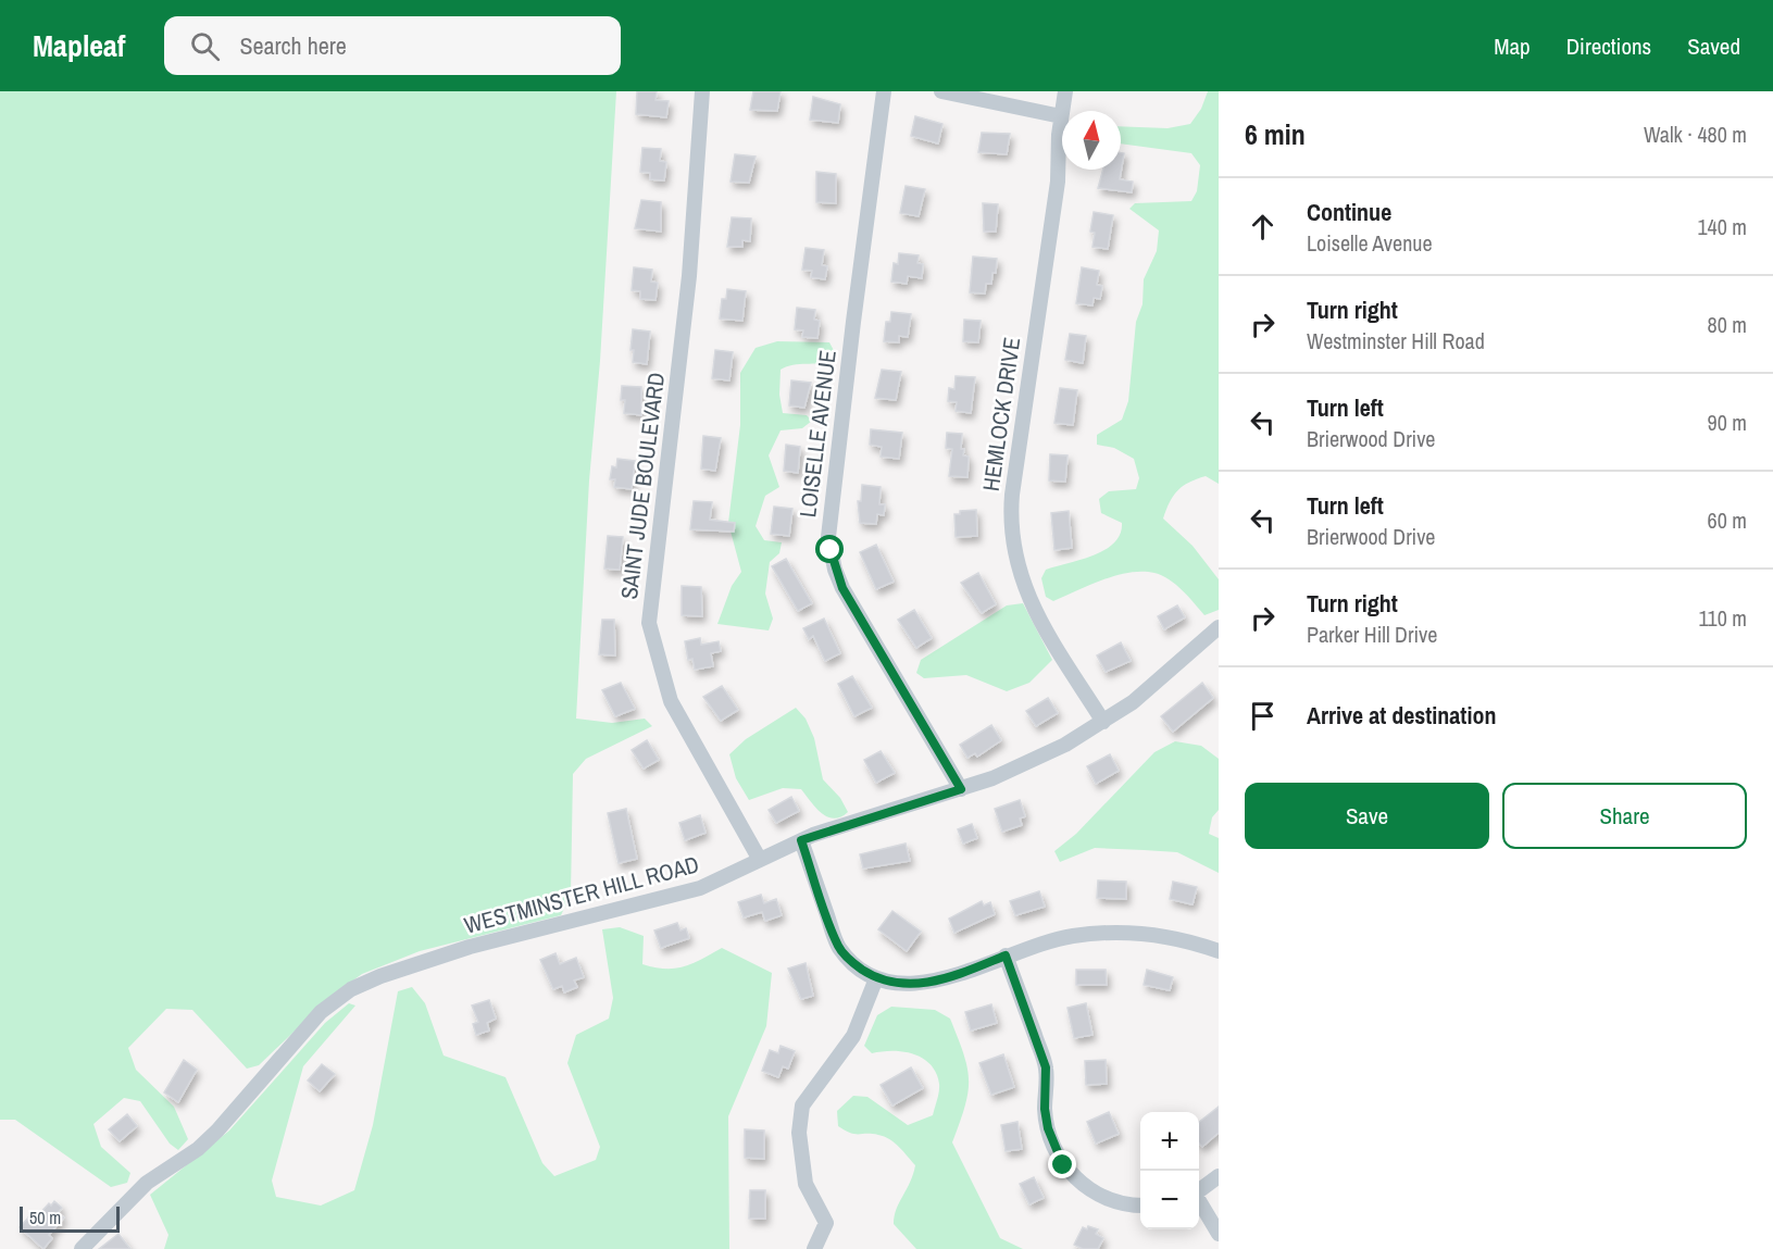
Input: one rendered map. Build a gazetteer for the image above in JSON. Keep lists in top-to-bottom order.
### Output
{
  "streets": {
    "street": [
      "HEMLOCK DRIVE",
      "LOISELLE AVENUE",
      "SAINT JUDE BOULEVARD",
      "WESTMINSTER HILL ROAD"
    ]
  },
  "crossings": [
    ["HEMLOCK DRIVE", "WESTMINSTER HILL ROAD"],
    ["LOISELLE AVENUE", "WESTMINSTER HILL ROAD"],
    ["SAINT JUDE BOULEVARD", "WESTMINSTER HILL ROAD"]
  ],
  "scale_bar": "50 m",
  "north": "top",
  "page": {
    "header": "Mapleaf",
    "search": "Search here",
    "nav": ["Map", "Directions", "Saved"],
    "heading": ["6 min", "Walk · 480 m"],
    "list": [
      ["Continue", "Loiselle Avenue", "140 m"],
      ["Turn right", "Westminster Hill Road", "80 m"],
      ["Turn left", "Brierwood Drive", "90 m"],
      ["Turn left", "Brierwood Drive", "60 m"],
      ["Turn right", "Parker Hill Drive", "110 m"],
      "Arrive at destination"
    ],
    "buttons": ["Save", "Share"],
    "map_buttons": ["+", "−"],
    "scale": "50 m"
  }
}
